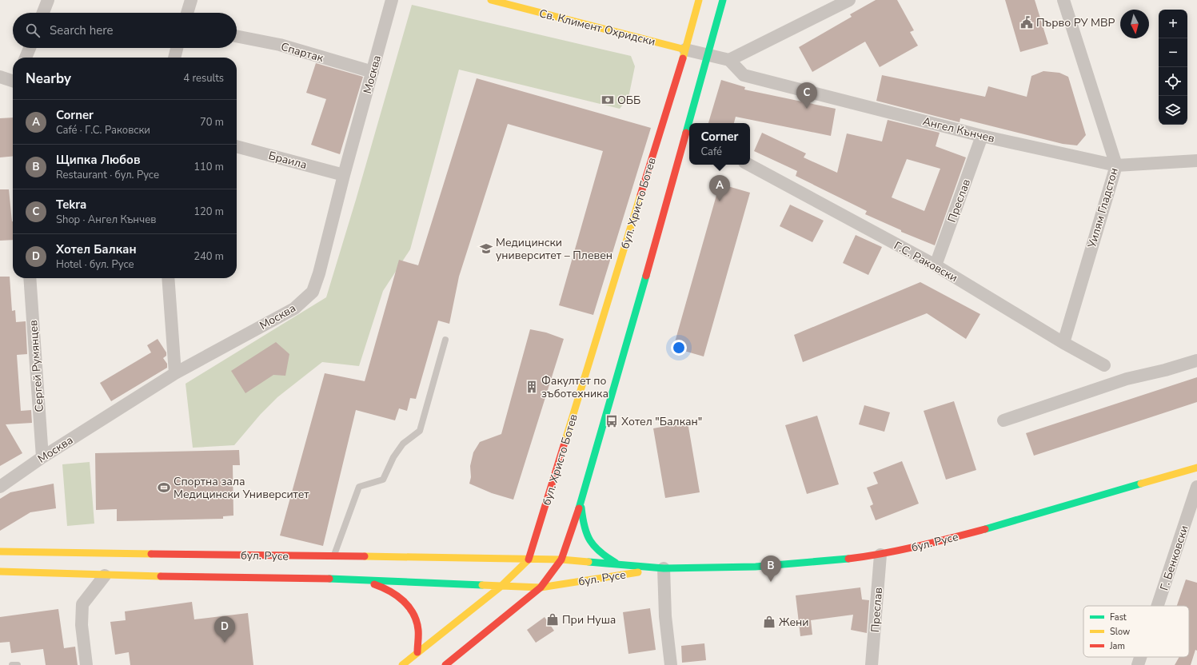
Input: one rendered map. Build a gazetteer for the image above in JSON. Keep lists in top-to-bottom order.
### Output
{
  "streets": {
    "main road": ["Св. Климент Охридски", "бул. Христо Ботев", "бул. Русе"],
    "street": [
      "Спартак",
      "Москва",
      "Ангел Кънчев",
      "Браила",
      "Преслав",
      "Уилям Гладстон",
      "Г.С. Раковски",
      "Сергей Румянцев",
      "Г. Бенковски"
    ]
  },
  "crossings": [
    ["Св. Климент Охридски", "бул. Христо Ботев"],
    ["Спартак", "Москва"],
    ["Москва", "Браила"],
    ["Москва", "Сергей Румянцев"],
    ["Ангел Кънчев", "Преслав"],
    ["Ангел Кънчев", "Уилям Гладстон"],
    ["Преслав", "Г.С. Раковски"],
    ["Преслав", "бул. Русе"],
    ["бул. Христо Ботев", "бул. Русе"],
    ["Уилям Гладстон", "Г.С. Раковски"]
  ],
  "places": {
    "public building": ["Първо РУ МВР"],
    "bank": ["ОББ"],
    "school or university": ["Медицински университет – Плевен"],
    "building": ["Факултет по зъботехника"],
    "bus stop": ["Хотел \"Балкан\""],
    "sports": ["Спортна зала Медицински Университет"],
    "shop": ["При Нуша", "Жени"]
  },
  "legend": ["Fast", "Slow", "Jam"],
  "north": "bottom",
  "page": {
    "map_buttons": ["+", "−"],
    "search": "Search here",
    "heading": ["Nearby", "4 results"],
    "pins": [
      "C",
      "A",
      "B",
      "D"
    ],
    "list": [
      {
        "mark": "A",
        "name": "Corner",
        "note": "Café · Г.С. Раковски",
        "value": "70 m"
      },
      {
        "mark": "B",
        "name": "Щипка Любов",
        "note": "Restaurant · бул. Русе",
        "value": "110 m"
      },
      {
        "mark": "C",
        "name": "Tekra",
        "note": "Shop · Ангел Кънчев",
        "value": "120 m"
      },
      {
        "mark": "D",
        "name": "Хотел Балкан",
        "note": "Hotel · бул. Русе",
        "value": "240 m"
      }
    ],
    "popup": ["Corner", "Café"]
  }
}
